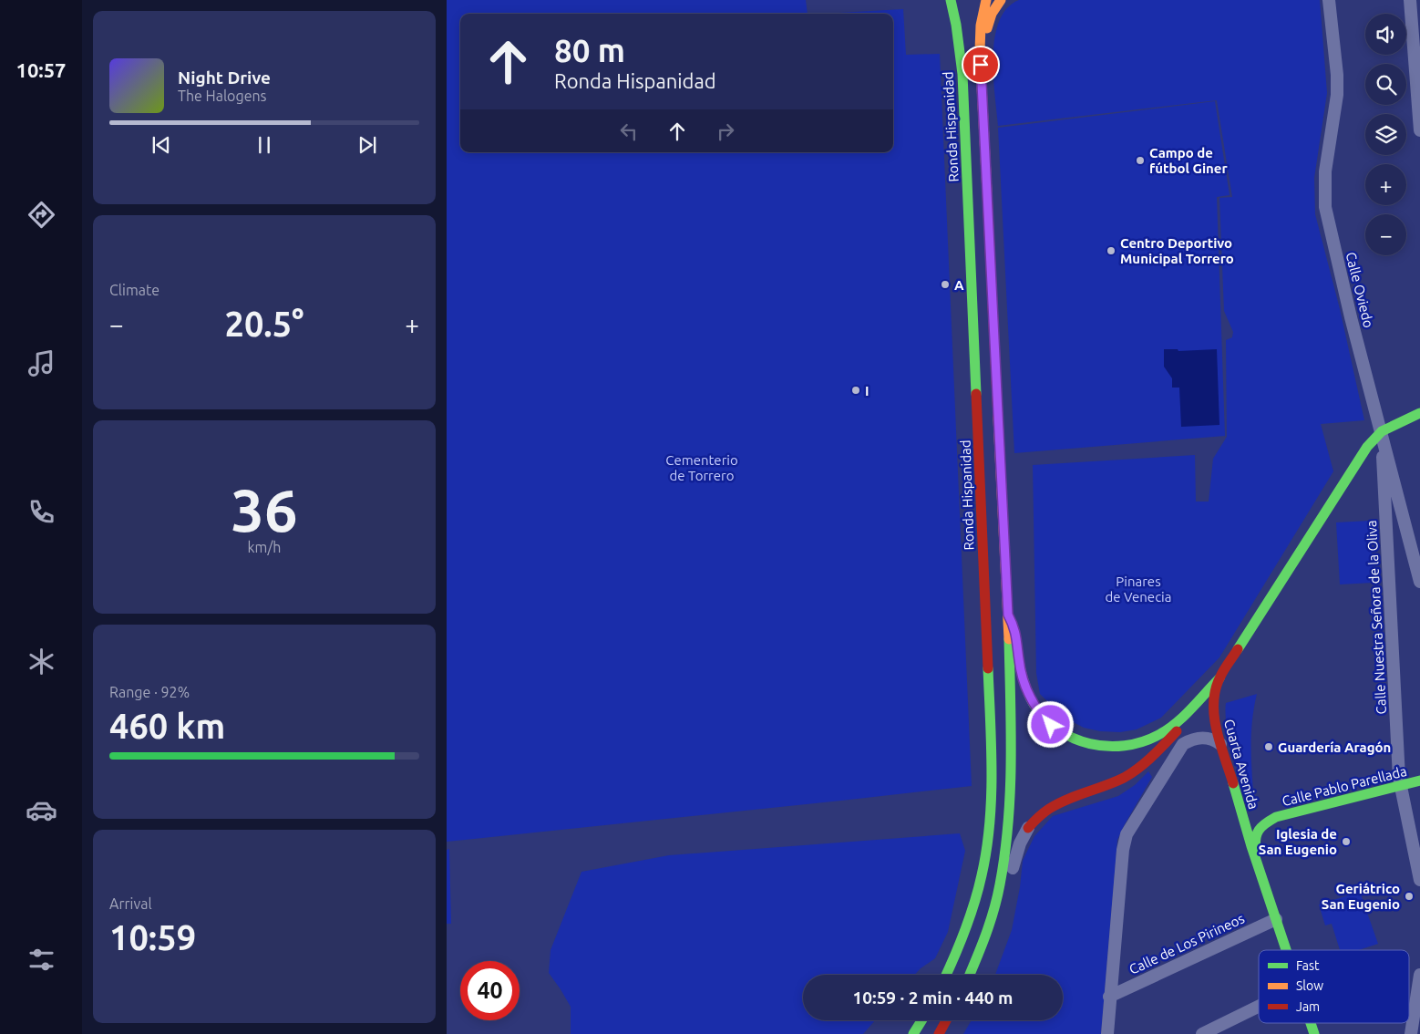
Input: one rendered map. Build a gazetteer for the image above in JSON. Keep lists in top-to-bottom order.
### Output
{
  "streets": {
    "main road": ["Ronda Hispanidad", "Cuarta Avenida", "Calle Pablo Parellada"],
    "street": ["Calle Oviedo", "Calle Nuestra Señora de la Oliva", "Calle de Los Pirineos"]
  },
  "crossings": [
    ["Calle Oviedo", "Cuarta Avenida"],
    ["Calle Nuestra Señora de la Oliva", "Calle Pablo Parellada"],
    ["Cuarta Avenida", "Calle Pablo Parellada"],
    ["Cuarta Avenida", "Calle de Los Pirineos"]
  ],
  "parks": ["Cementerio de Torrero", "Pinares de Venecia"],
  "places": [
    "Campo de fútbol Giner",
    "Centro Deportivo Municipal Torrero",
    "A",
    "I",
    "Guardería Aragón",
    "Iglesia de San Eugenio",
    "Geriátrico San Eugenio"
  ],
  "legend": ["Fast", "Slow", "Jam"],
  "page": {
    "tabs": "10:57",
    "map_buttons": ["+", "−"],
    "turn": ["80 m", "Ronda Hispanidad"],
    "song": ["Night Drive", "The Halogens"],
    "tile": [
      "Climate",
      ["36", "km/h"],
      ["Range · 92%", "460 km"],
      ["Arrival", "10:59"]
    ],
    "heat": ["−", "20.5°", "+"],
    "limit": "40",
    "trip": "10:59 · 2 min · 440 m"
  }
}
